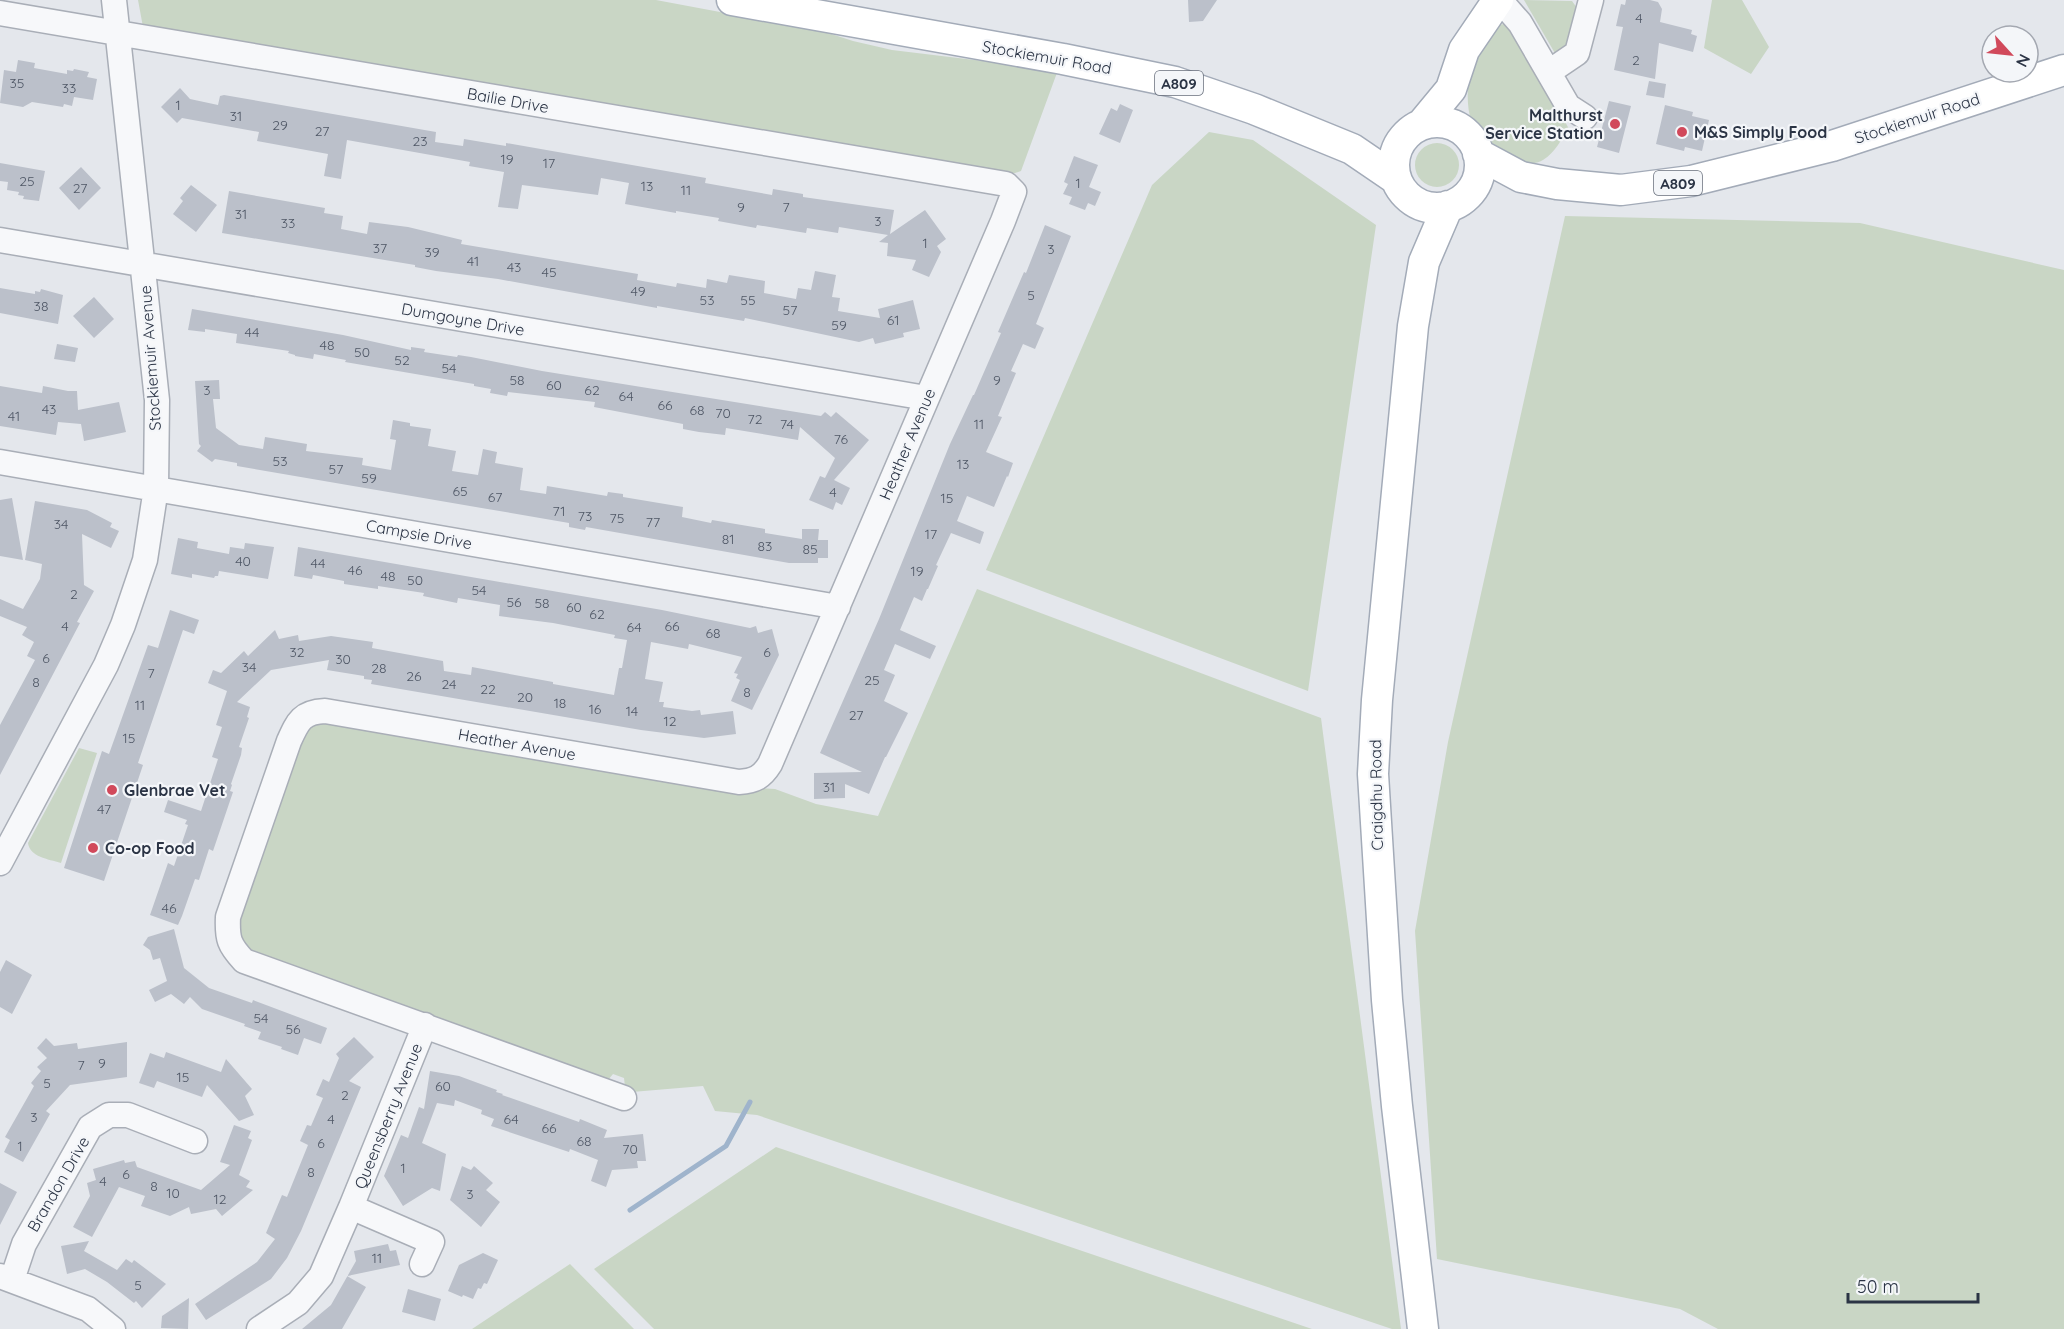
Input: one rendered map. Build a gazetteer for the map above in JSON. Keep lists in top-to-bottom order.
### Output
{
  "streets": {
    "main road": ["Stockiemuir Road", "A809", "Craigdhu Road"],
    "street": [
      "Bailie Drive",
      "Dumgoyne Drive",
      "Stockiemuir Avenue",
      "Heather Avenue",
      "Campsie Drive",
      "Queensberry Avenue",
      "Brandon Drive"
    ]
  },
  "crossings": [
    ["Stockiemuir Road", "Craigdhu Road"],
    ["Bailie Drive", "Stockiemuir Avenue"],
    ["Bailie Drive", "Heather Avenue"],
    ["Dumgoyne Drive", "Stockiemuir Avenue"],
    ["Dumgoyne Drive", "Heather Avenue"],
    ["Stockiemuir Avenue", "Campsie Drive"],
    ["Heather Avenue", "Campsie Drive"],
    ["Heather Avenue", "Queensberry Avenue"]
  ],
  "places": [
    "Malthurst Service Station",
    "M&S Simply Food",
    "Glenbrae Vet",
    "Co-op Food"
  ],
  "house_numbers": [
    "4",
    "2",
    "35",
    "33",
    "1",
    "31",
    "29",
    "27",
    "23",
    "19",
    "17",
    "25",
    "1",
    "13",
    "27",
    "11",
    "9",
    "7",
    "31",
    "3",
    "33",
    "1",
    "37",
    "3",
    "39",
    "41",
    "43",
    "45",
    "49",
    "5",
    "53",
    "55",
    "38",
    "57",
    "61",
    "59",
    "44",
    "48",
    "50",
    "52",
    "54",
    "58",
    "9",
    "60",
    "3",
    "62",
    "64",
    "66",
    "43",
    "68",
    "70",
    "41",
    "72",
    "74",
    "11",
    "76",
    "53",
    "13",
    "57",
    "59",
    "65",
    "4",
    "67",
    "15",
    "71",
    "73",
    "75",
    "77",
    "34",
    "17",
    "81",
    "83",
    "85",
    "40",
    "44",
    "46",
    "19",
    "48",
    "50",
    "54",
    "2",
    "56",
    "58",
    "60",
    "62",
    "4",
    "66",
    "64",
    "68",
    "32",
    "6",
    "6",
    "30",
    "34",
    "28",
    "7",
    "26",
    "25",
    "8",
    "24",
    "22",
    "8",
    "20",
    "18",
    "11",
    "16",
    "14",
    "27",
    "12",
    "15",
    "31",
    "47",
    "46",
    "54",
    "56",
    "9",
    "7",
    "15",
    "5",
    "60",
    "2",
    "3",
    "4",
    "64",
    "66",
    "68",
    "6",
    "1",
    "70",
    "1",
    "8",
    "6",
    "4",
    "8",
    "10",
    "3",
    "12",
    "11",
    "5"
  ],
  "scale_bar": "50 m",
  "north": "bottom right"
}
